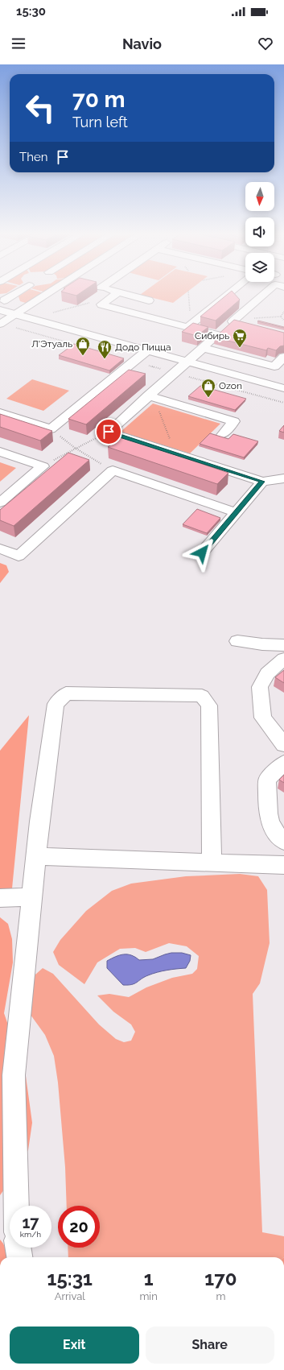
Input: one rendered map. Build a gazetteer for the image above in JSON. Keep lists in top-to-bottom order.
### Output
{
  "places": {
    "supermarket": ["Сибирь"],
    "shop": ["Л'Этуаль", "Ozon"],
    "restaurant": ["Додо Пицца"]
  },
  "north": "bottom",
  "page": {
    "status": "15:30",
    "header": "Navio",
    "turn": ["70 m", "Turn left"],
    "then": "Then",
    "speed": "17 km/h",
    "limit": "20",
    "eta": [
      "15:31",
      "Arrival",
      "1",
      "min",
      "170",
      "m"
    ],
    "buttons": ["Exit", "Share"]
  }
}
